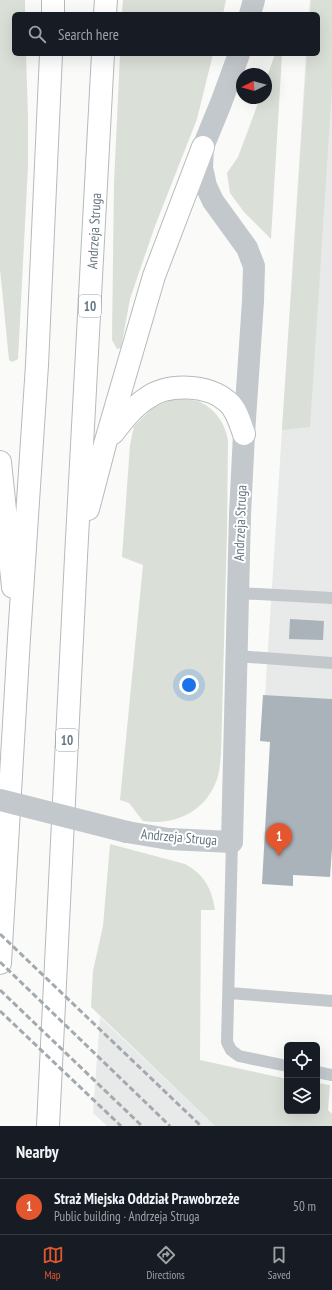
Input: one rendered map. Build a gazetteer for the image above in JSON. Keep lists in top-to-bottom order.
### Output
{
  "streets": {
    "main road": ["Andrzeja Struga", "10"]
  },
  "north": "left",
  "page": {
    "search": "Search here",
    "pins": "1",
    "heading": "Nearby",
    "list": [
      {
        "mark": "1",
        "name": "Straż Miejska Oddział Prawobrzeże",
        "note": "Public building · Andrzeja Struga",
        "value": "50 m"
      }
    ],
    "nav": ["Map", "Directions", "Saved"]
  }
}
